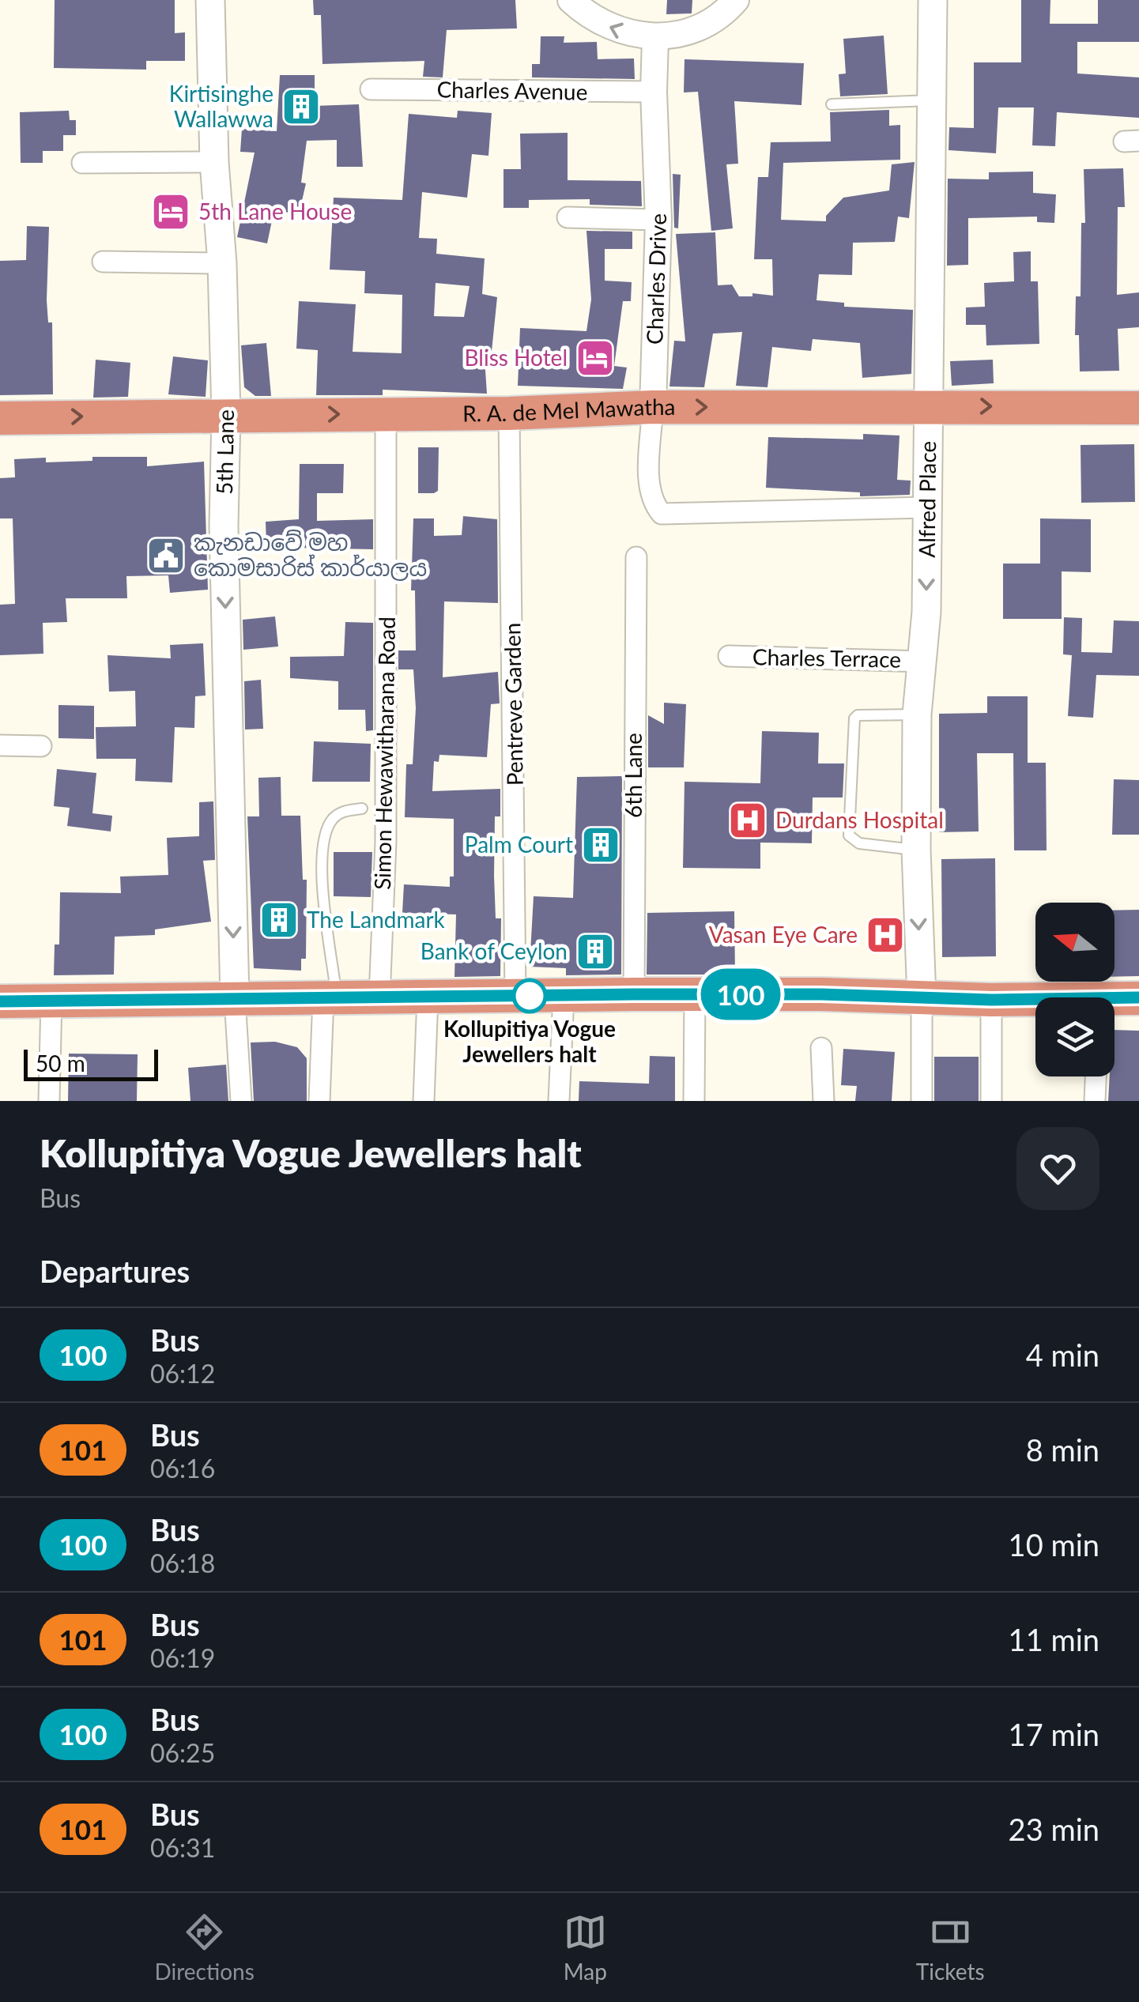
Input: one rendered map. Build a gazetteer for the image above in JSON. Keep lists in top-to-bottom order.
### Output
{
  "streets": {
    "highway": ["R. A. de Mel Mawatha"],
    "main road": ["5th Lane", "Alfred Place"],
    "street": [
      "Charles Avenue",
      "Charles Drive",
      "Charles Terrace",
      "Pentreve Garden",
      "Simon Hewawitharana Road",
      "6th Lane"
    ]
  },
  "crossings": [
    ["Charles Avenue", "Charles Drive"],
    ["Charles Drive", "R. A. de Mel Mawatha"],
    ["Charles Drive", "Alfred Place"],
    ["R. A. de Mel Mawatha", "5th Lane"],
    ["R. A. de Mel Mawatha", "Alfred Place"],
    ["R. A. de Mel Mawatha", "Pentreve Garden"],
    ["R. A. de Mel Mawatha", "Simon Hewawitharana Road"],
    ["Alfred Place", "Charles Terrace"]
  ],
  "one_way": ["R. A. de Mel Mawatha", "5th Lane"],
  "places": {
    "building": [
      "Kirtisinghe Wallawwa",
      "Palm Court",
      "The Landmark",
      "Bank of Ceylon"
    ],
    "hotel": ["5th Lane House", "Bliss Hotel"],
    "public building": ["කැනඩාවේ මහ කොමසාරිස් කාර්යාලය"],
    "hospital": ["Durdans Hospital", "Vasan Eye Care"],
    "other": ["Kollupitiya Vogue Jewellers halt"]
  },
  "lines": ["bus line 100"],
  "scale_bar": "50 m",
  "north": "left",
  "page": {
    "on_map": "100",
    "scale": "50 m",
    "heading": [
      ["Kollupitiya Vogue Jewellers halt", "Bus"],
      "Departures"
    ],
    "list": [
      {
        "mark": "100",
        "name": "Bus",
        "note": "06:12",
        "value": "4 min"
      },
      {
        "mark": "101",
        "name": "Bus",
        "note": "06:16",
        "value": "8 min"
      },
      {
        "mark": "100",
        "name": "Bus",
        "note": "06:18",
        "value": "10 min"
      },
      {
        "mark": "101",
        "name": "Bus",
        "note": "06:19",
        "value": "11 min"
      },
      {
        "mark": "100",
        "name": "Bus",
        "note": "06:25",
        "value": "17 min"
      },
      {
        "mark": "101",
        "name": "Bus",
        "note": "06:31",
        "value": "23 min"
      }
    ],
    "tabs": ["Directions", "Map", "Tickets"]
  }
}
